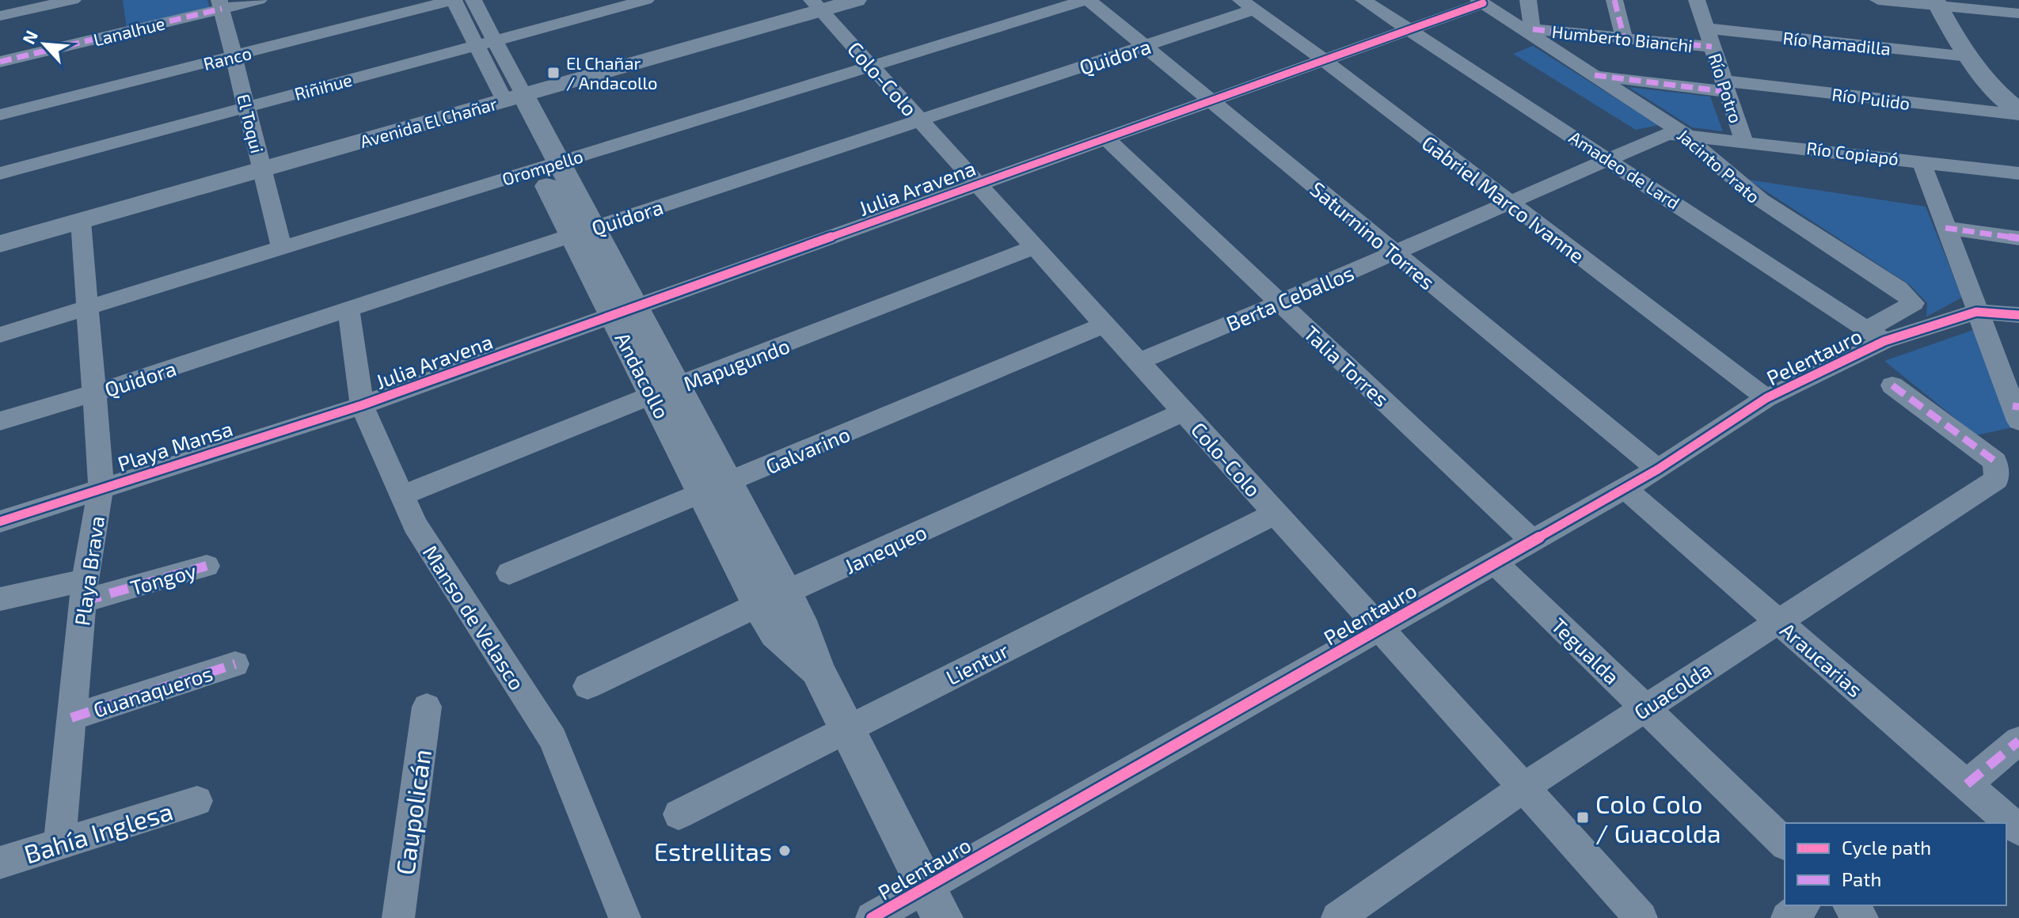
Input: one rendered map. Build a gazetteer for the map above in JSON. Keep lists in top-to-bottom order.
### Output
{
  "streets": {
    "street": [
      "Lanalhue",
      "Humberto Bianchi",
      "Río Ramadilla",
      "Quidora",
      "Ranco",
      "Colo-Colo",
      "Riñihue",
      "Río Potro",
      "Río Pulido",
      "Avenida El Chañar",
      "El Toqui",
      "Río Copiapó",
      "Jacinto Prato",
      "Orompello",
      "Amadeo de Lard",
      "Julia Aravena",
      "Gabriel Marco Ivanne",
      "Saturnino Torres",
      "Berta Ceballos",
      "Pelentauro",
      "Mapugundo",
      "Talia Torres",
      "Andacollo",
      "Playa Mansa",
      "Galvarino",
      "Janequeo",
      "Playa Brava",
      "Tongoy",
      "Manso de Velasco",
      "Tegualda",
      "Araucarias",
      "Lientur",
      "Guacolda",
      "Guanaqueros",
      "Caupolicán",
      "Bahía Inglesa"
    ]
  },
  "crossings": [
    ["Lanalhue", "El Toqui"],
    ["Humberto Bianchi", "Río Potro"],
    ["Humberto Bianchi", "Jacinto Prato"],
    ["Río Ramadilla", "Río Potro"],
    ["Quidora", "Colo-Colo"],
    ["Quidora", "Gabriel Marco Ivanne"],
    ["Quidora", "Saturnino Torres"],
    ["Quidora", "Andacollo"],
    ["Quidora", "Playa Brava"],
    ["Quidora", "Manso de Velasco"],
    ["Ranco", "El Toqui"],
    ["Ranco", "Andacollo"],
    ["Colo-Colo", "Avenida El Chañar"],
    ["Colo-Colo", "Orompello"],
    ["Colo-Colo", "Julia Aravena"],
    ["Colo-Colo", "Berta Ceballos"],
    ["Colo-Colo", "Pelentauro"],
    ["Colo-Colo", "Mapugundo"],
    ["Colo-Colo", "Galvarino"],
    ["Colo-Colo", "Janequeo"],
    ["Colo-Colo", "Lientur"],
    ["Colo-Colo", "Guacolda"],
    ["Riñihue", "El Toqui"],
    ["Riñihue", "Andacollo"],
    ["Río Potro", "Río Pulido"],
    ["Río Potro", "Río Copiapó"],
    ["Río Pulido", "Jacinto Prato"],
    ["Avenida El Chañar", "El Toqui"],
    ["Avenida El Chañar", "Andacollo"],
    ["Avenida El Chañar", "Playa Brava"],
    ["El Toqui", "Orompello"],
    ["Río Copiapó", "Jacinto Prato"],
    ["Río Copiapó", "Berta Ceballos"],
    ["Jacinto Prato", "Amadeo de Lard"],
    ["Jacinto Prato", "Julia Aravena"],
    ["Jacinto Prato", "Berta Ceballos"],
    ["Jacinto Prato", "Pelentauro"],
    ["Orompello", "Saturnino Torres"],
    ["Orompello", "Andacollo"],
    ["Orompello", "Playa Brava"],
    ["Amadeo de Lard", "Julia Aravena"],
    ["Amadeo de Lard", "Berta Ceballos"],
    ["Amadeo de Lard", "Pelentauro"],
    ["Julia Aravena", "Gabriel Marco Ivanne"],
    ["Julia Aravena", "Saturnino Torres"],
    ["Julia Aravena", "Talia Torres"],
    ["Julia Aravena", "Andacollo"],
    ["Julia Aravena", "Playa Mansa"],
    ["Julia Aravena", "Manso de Velasco"],
    ["Gabriel Marco Ivanne", "Berta Ceballos"],
    ["Gabriel Marco Ivanne", "Pelentauro"],
    ["Saturnino Torres", "Berta Ceballos"],
    ["Saturnino Torres", "Pelentauro"],
    ["Berta Ceballos", "Talia Torres"],
    ["Pelentauro", "Talia Torres"],
    ["Pelentauro", "Andacollo"],
    ["Pelentauro", "Tegualda"],
    ["Pelentauro", "Araucarias"],
    ["Mapugundo", "Andacollo"],
    ["Mapugundo", "Manso de Velasco"],
    ["Andacollo", "Galvarino"],
    ["Andacollo", "Janequeo"],
    ["Andacollo", "Lientur"],
    ["Playa Mansa", "Playa Brava"],
    ["Playa Mansa", "Manso de Velasco"],
    ["Playa Brava", "Tongoy"],
    ["Playa Brava", "Guanaqueros"],
    ["Playa Brava", "Bahía Inglesa"],
    ["Tegualda", "Guacolda"],
    ["Araucarias", "Guacolda"]
  ],
  "places": {
    "transit": ["El Chañar / Andacollo", "Colo Colo / Guacolda"],
    "other": ["Estrellitas"]
  },
  "legend": ["Cycle path", "Path"],
  "north": "top left"
}
